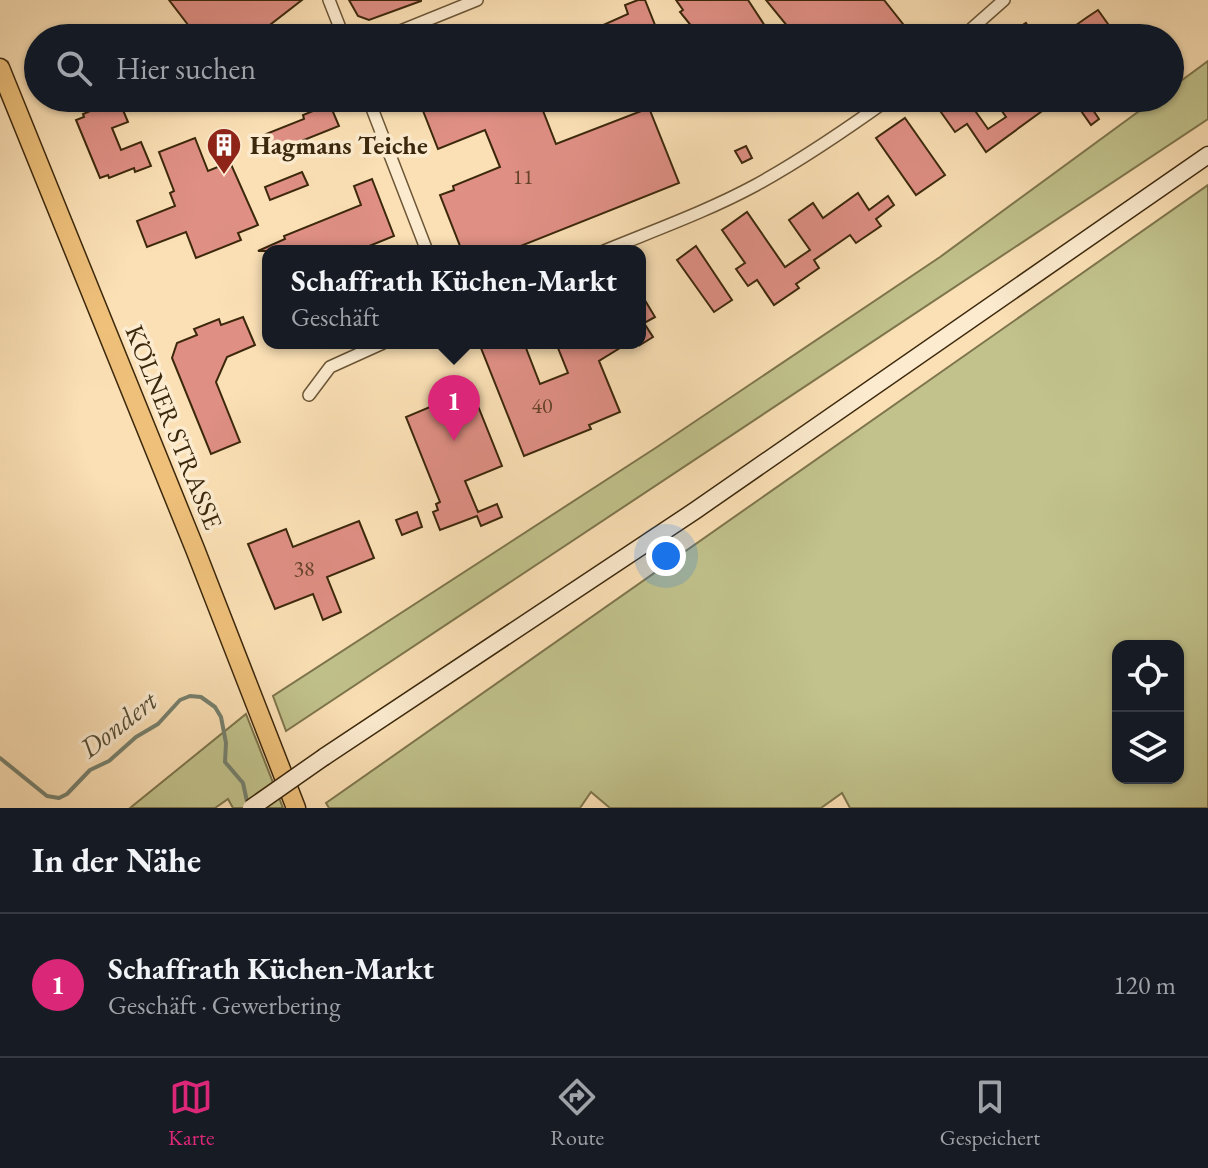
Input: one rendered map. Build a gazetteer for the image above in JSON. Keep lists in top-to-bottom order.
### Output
{
  "streets": {
    "main road": ["KÖLNER STRASSE"]
  },
  "water": ["Dondert"],
  "places": {
    "building": ["Hagmans Teiche"]
  },
  "house_numbers": ["11", "40", "38"],
  "page": {
    "search": "Hier suchen",
    "popup": ["Schaffrath Küchen-Markt", "Geschäft"],
    "pins": "1",
    "heading": "In der Nähe",
    "list": [
      {
        "mark": "1",
        "name": "Schaffrath Küchen-Markt",
        "note": "Geschäft · Gewerbering",
        "value": "120 m"
      }
    ],
    "nav": ["Karte", "Route", "Gespeichert"]
  }
}
